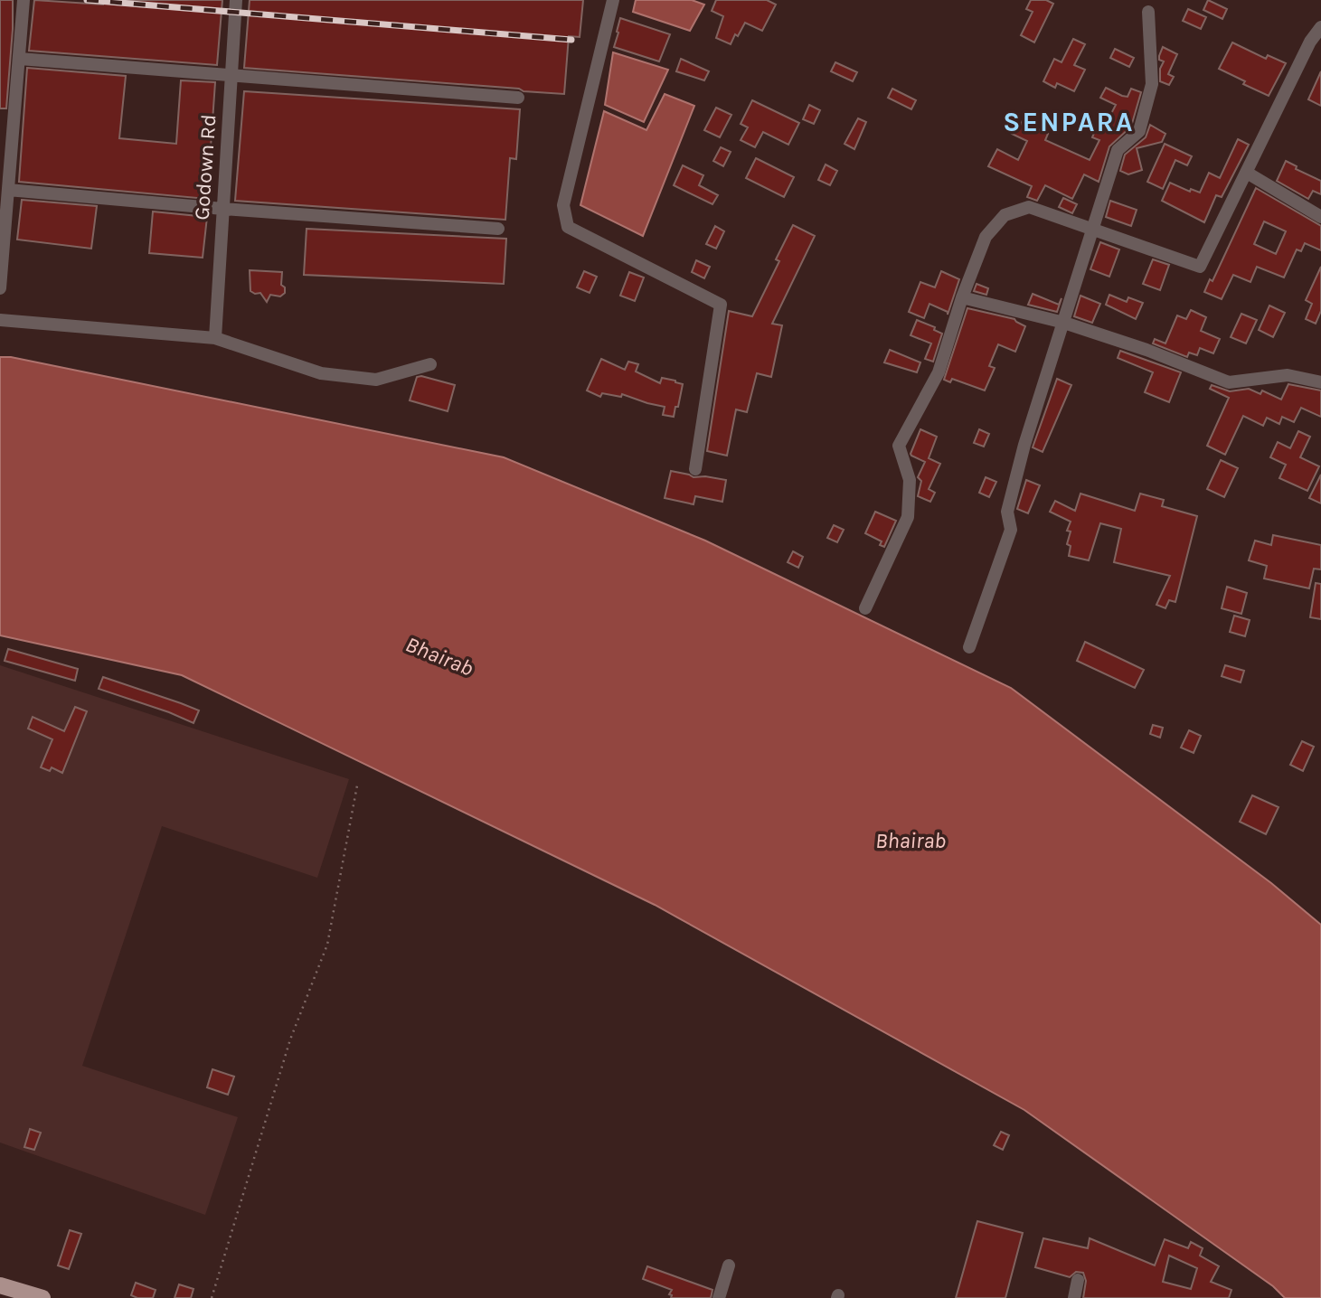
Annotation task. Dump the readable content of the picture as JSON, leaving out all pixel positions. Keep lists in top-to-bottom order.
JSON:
{
  "streets": {
    "street": ["Godown Rd"]
  },
  "districts": ["SENPARA"],
  "water": ["Bhairab"]
}
